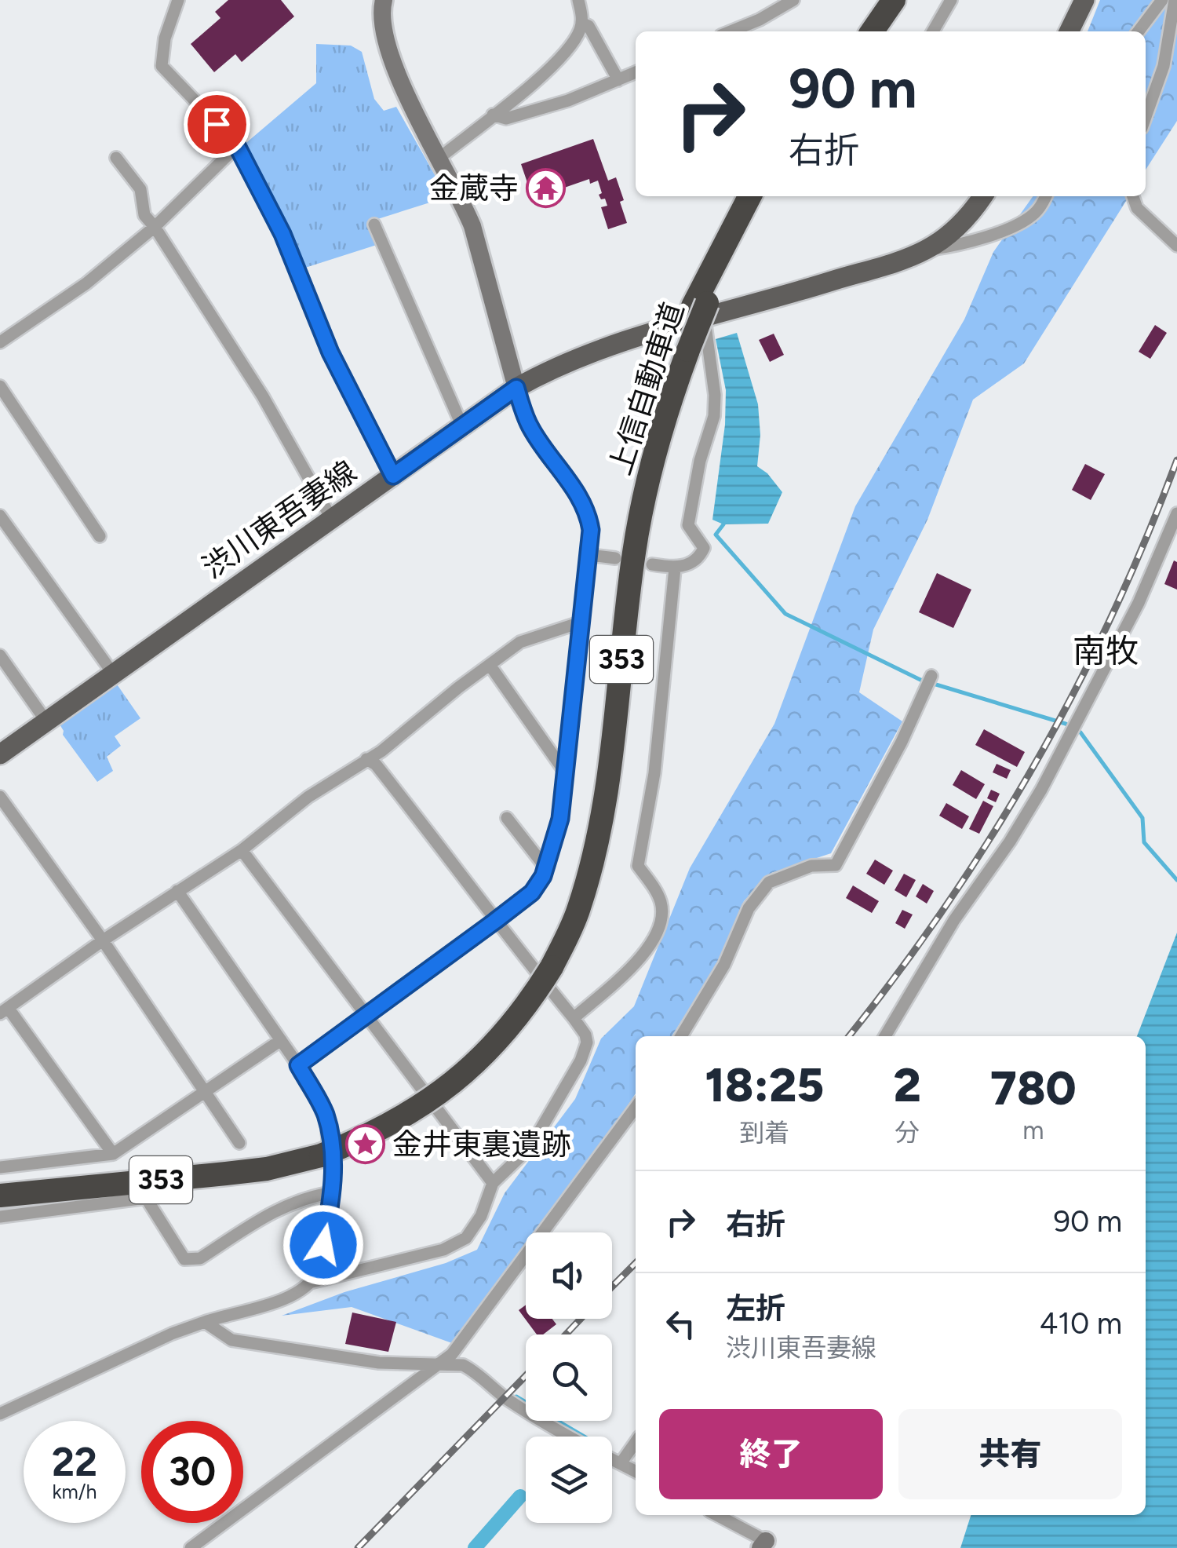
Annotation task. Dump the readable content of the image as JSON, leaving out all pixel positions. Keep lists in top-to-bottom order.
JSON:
{
  "streets": {
    "highway": ["上信自動車道", "353"],
    "main road": ["渋川東吾妻線"]
  },
  "districts": ["南牧"],
  "places": {
    "temple": ["金蔵寺"],
    "place": ["金井東裏遺跡"]
  },
  "page": {
    "turn": ["90 m", "右折"],
    "eta": [
      "18:25",
      "到着",
      "2",
      "分",
      "780",
      "m"
    ],
    "list": [
      {
        "name": "右折",
        "value": "90 m"
      },
      {
        "name": "左折",
        "note": "渋川東吾妻線",
        "value": "410 m"
      }
    ],
    "buttons": ["終了", "共有"],
    "speed": "22 km/h",
    "limit": "30"
  }
}
